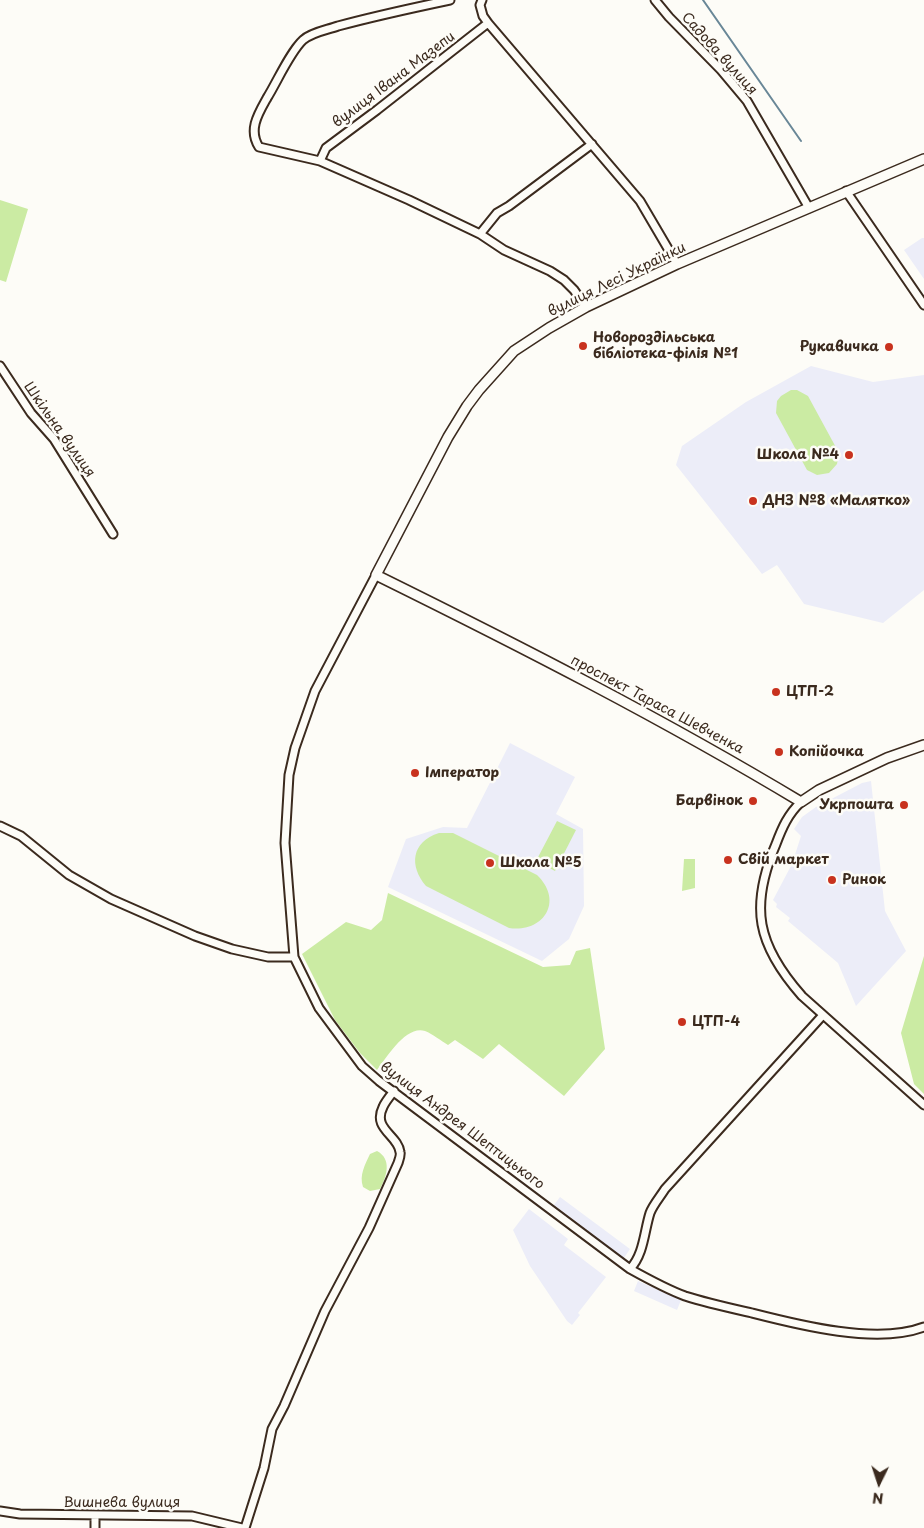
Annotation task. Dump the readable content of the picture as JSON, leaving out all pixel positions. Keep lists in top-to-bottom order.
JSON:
{
  "streets": {
    "street": [
      "Садова вулиця",
      "вулиця Івана Мазепи",
      "вулиця Лесі Українки",
      "Шкільна вулиця",
      "проспект Тараса Шевченка",
      "вулиця Андрея Шептицького",
      "Вишнева вулиця"
    ]
  },
  "crossings": [
    ["Садова вулиця", "вулиця Лесі Українки"],
    ["вулиця Лесі Українки", "проспект Тараса Шевченка"],
    ["вулиця Лесі Українки", "вулиця Андрея Шептицького"],
    ["проспект Тараса Шевченка", "вулиця Андрея Шептицького"]
  ],
  "places": [
    "Новороздільська бібліотека-філія №1",
    "Рукавичка",
    "Школа №4",
    "ДНЗ №8 «Малятко»",
    "ЦТП-2",
    "Копійочка",
    "Імператор",
    "Барвінок",
    "Укрпошта",
    "Свiй маркет",
    "Школа №5",
    "Ринок",
    "ЦТП-4"
  ],
  "north": "bottom"
}
